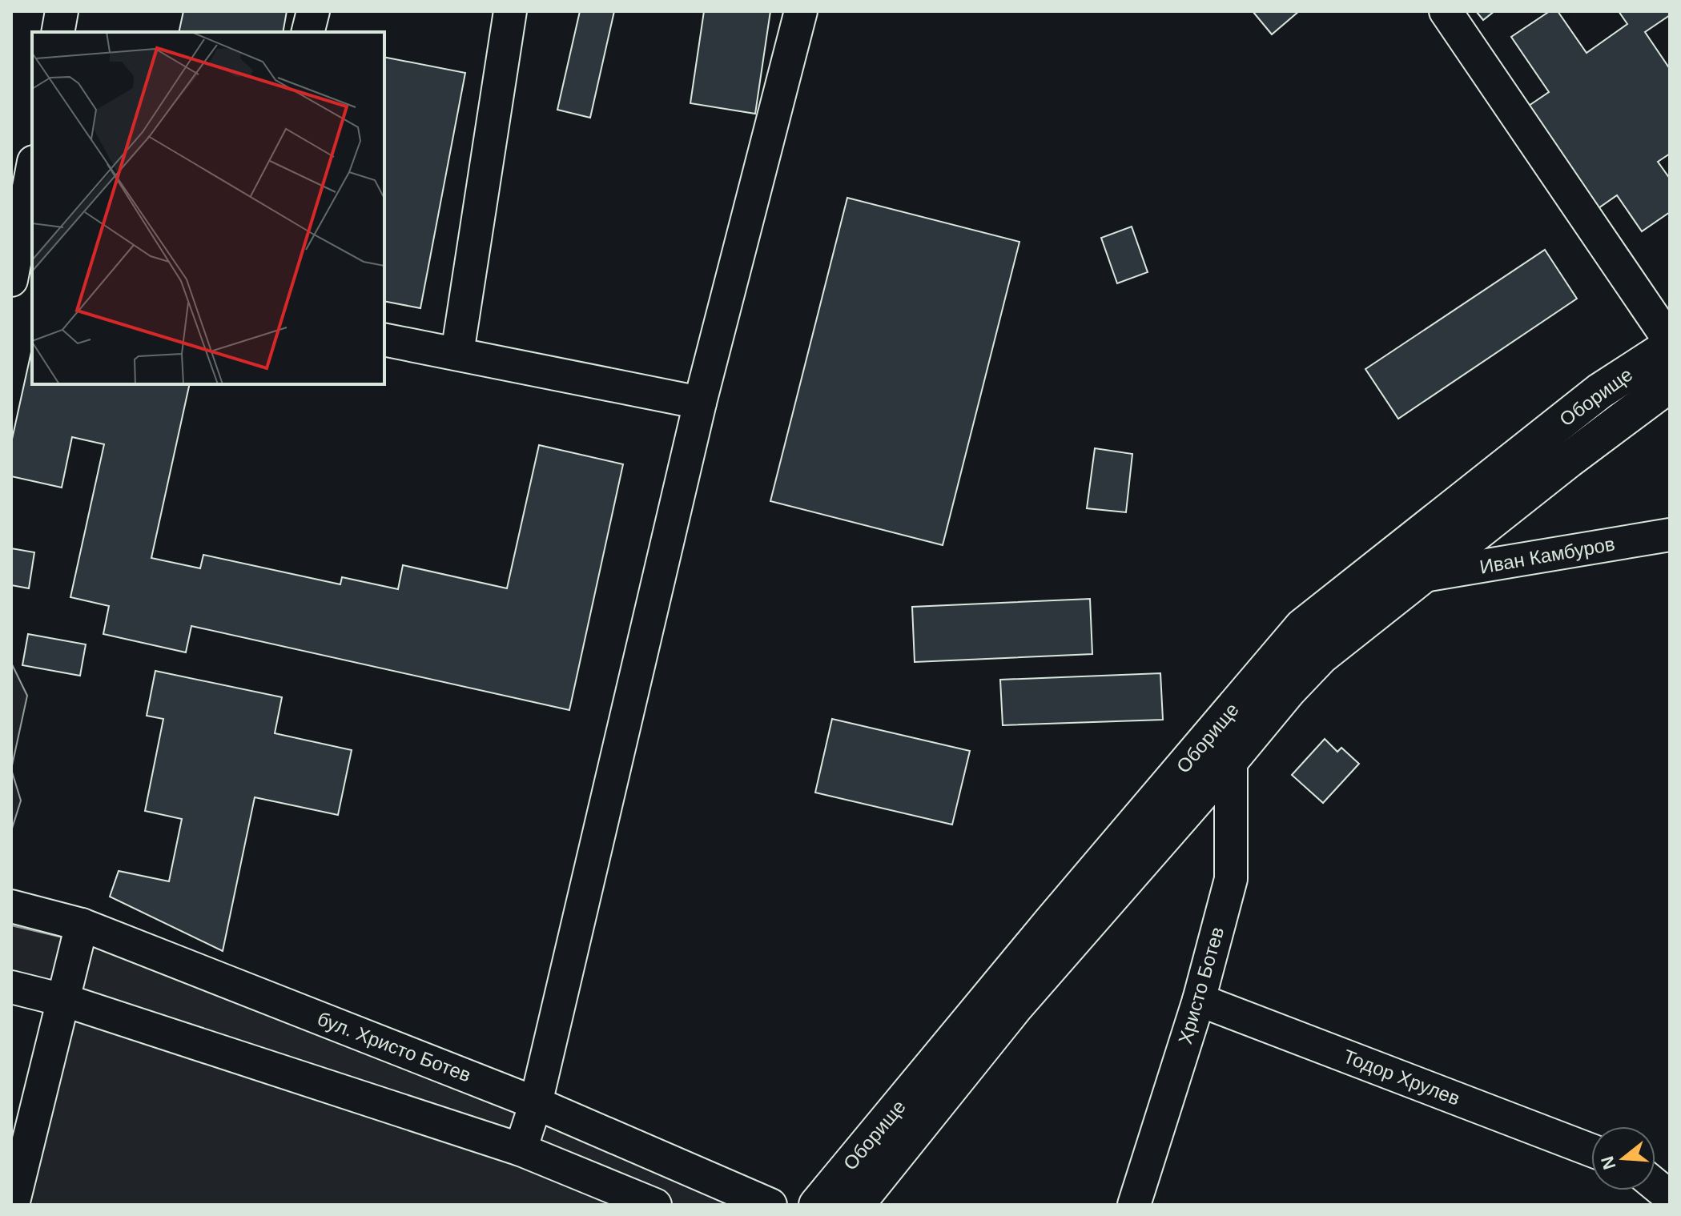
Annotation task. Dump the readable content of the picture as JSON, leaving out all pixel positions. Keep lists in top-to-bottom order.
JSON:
{
  "streets": {
    "main road": ["Оборище"],
    "street": [
      "Иван Камбуров",
      "Христо Ботев",
      "бул. Христо Ботев",
      "Тодор Хрулев"
    ]
  },
  "crossings": [
    ["Оборище", "Иван Камбуров"],
    ["Оборище", "Христо Ботев"],
    ["Христо Ботев", "Тодор Хрулев"]
  ],
  "north": "left"
}
